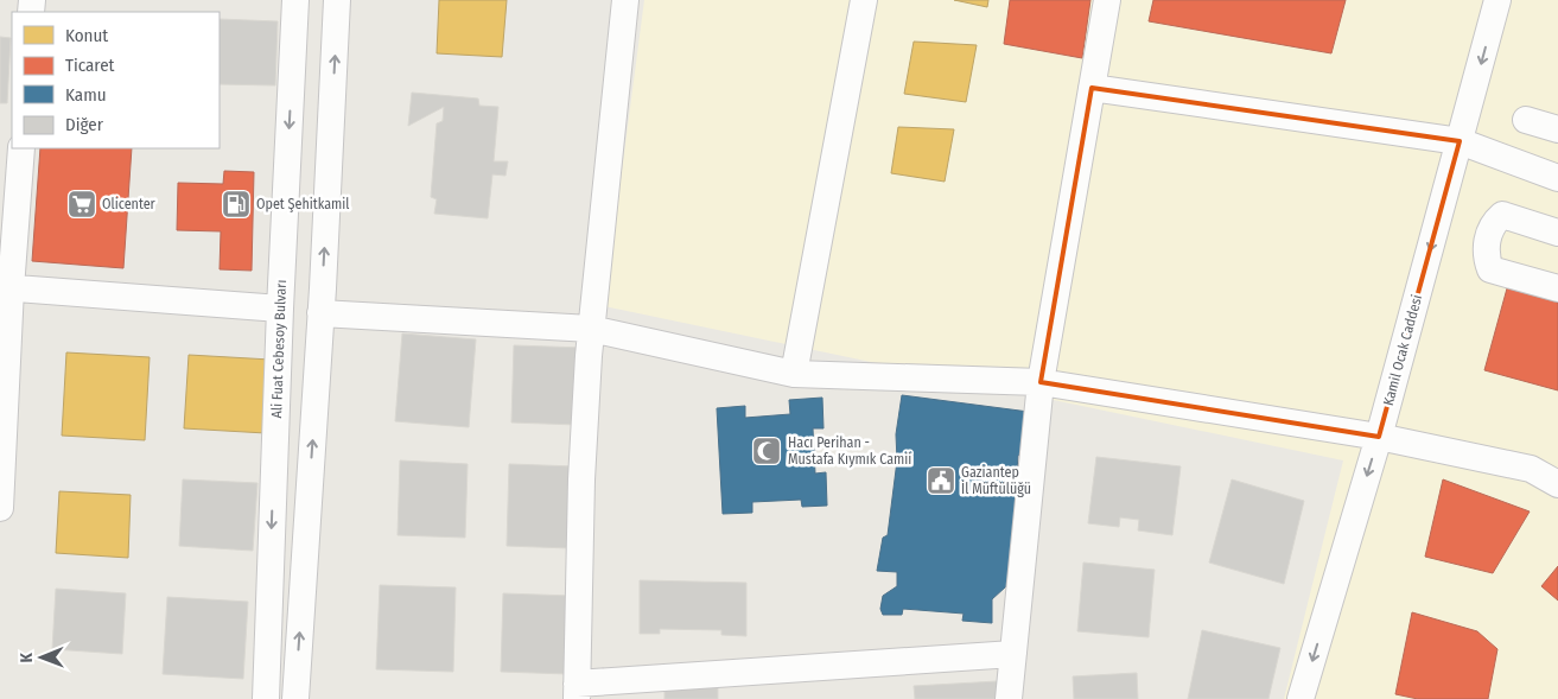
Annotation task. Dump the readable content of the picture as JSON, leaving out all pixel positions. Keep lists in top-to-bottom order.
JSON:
{
  "streets": {
    "street": ["Ali Fuat Cebesoy Bulvarı", "Kamil Ocak Caddesi"]
  },
  "one_way": ["Kamil Ocak Caddesi"],
  "places": {
    "supermarket": ["Olicenter"],
    "fuel station": ["Opet Şehitkamil"],
    "mosque": ["Hacı Perihan - Mustafa Kıymık Camii"],
    "public building": ["Gaziantep İl Müftülüğü"]
  },
  "legend": [
    "Konut",
    "Ticaret",
    "Kamu",
    "Diğer"
  ],
  "north": "left"
}
